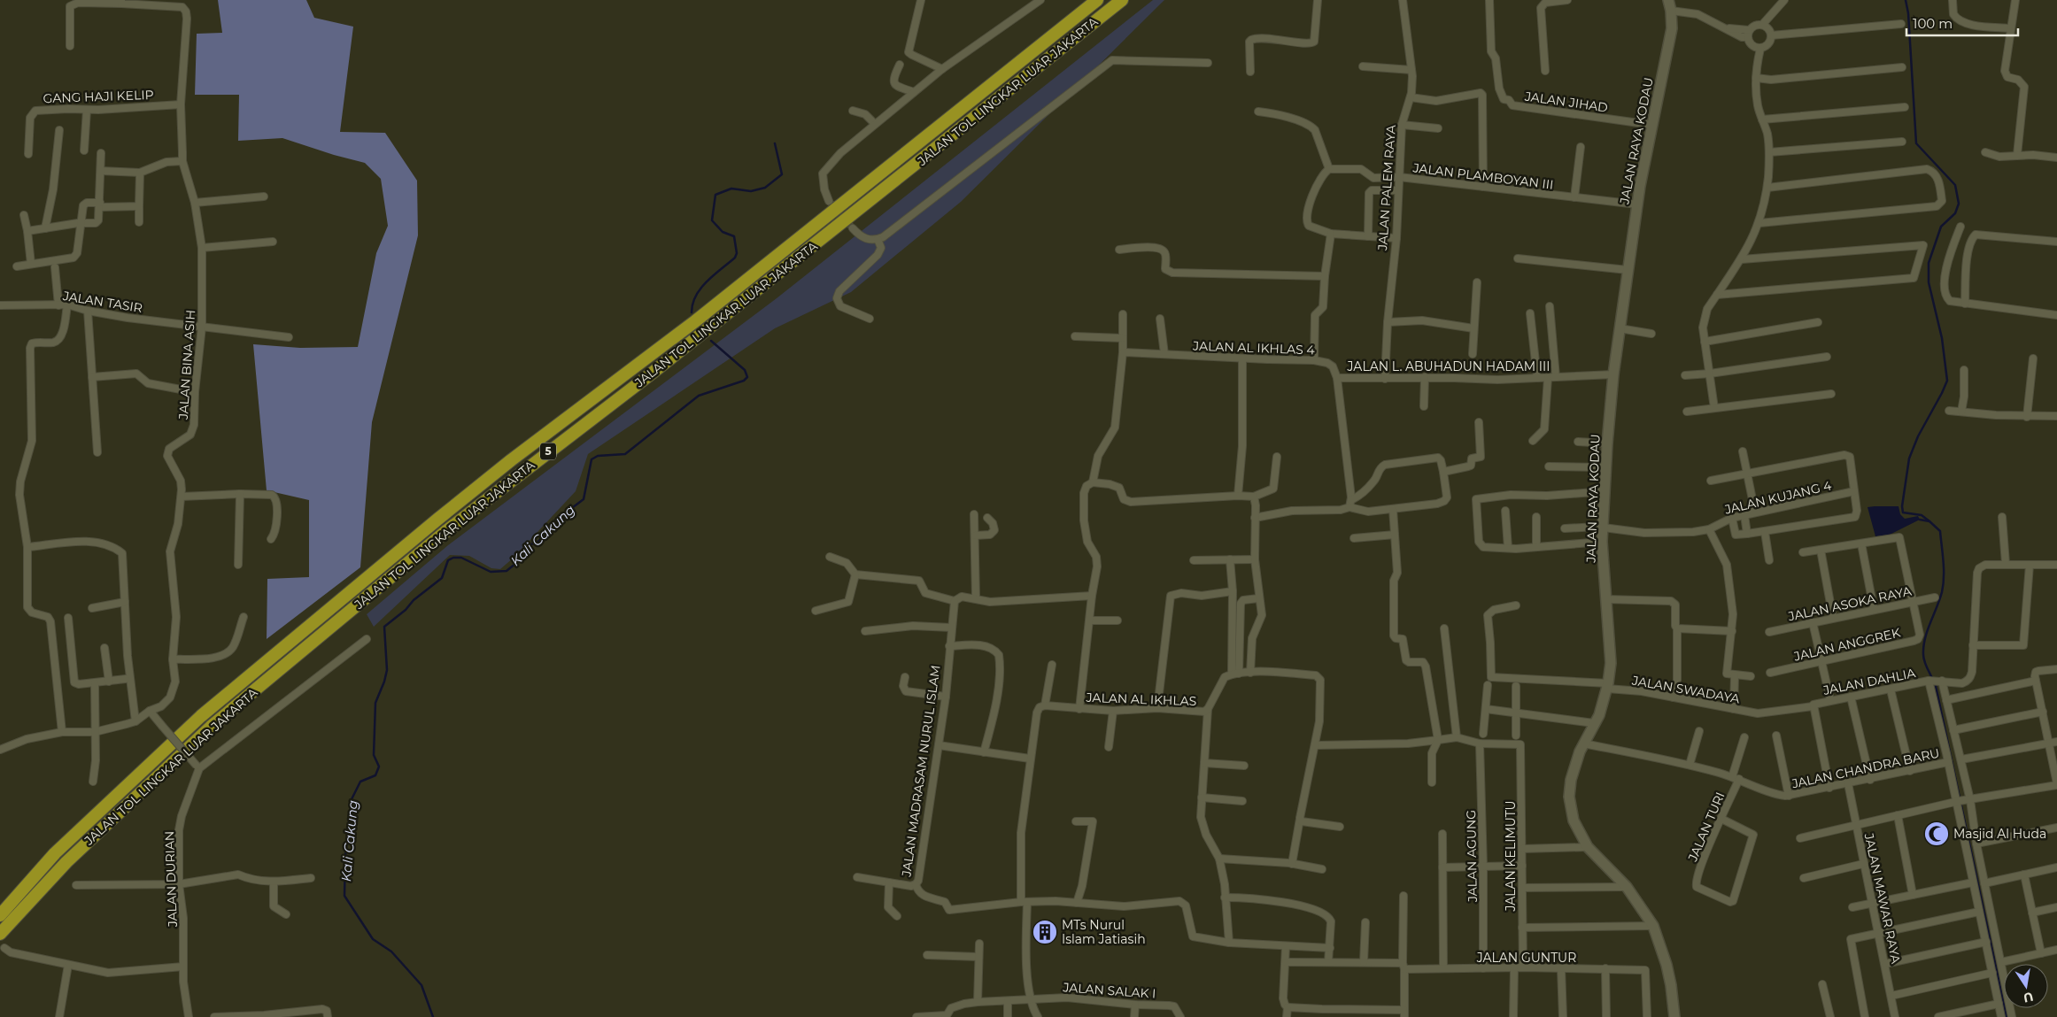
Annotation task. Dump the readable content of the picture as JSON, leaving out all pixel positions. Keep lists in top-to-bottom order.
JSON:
{
  "streets": {
    "highway": ["JALAN TOL LINGKAR LUAR JAKARTA", "5"],
    "street": [
      "GANG HAJI KELIP",
      "JALAN JIHAD",
      "JALAN RAYA KODAU",
      "JALAN PLAMBOYAN III",
      "JALAN PALEM RAYA",
      "JALAN TASIR",
      "JALAN AL IKHLAS 4",
      "JALAN BINA ASIH",
      "JALAN L. ABUHADUN HADAM III",
      "JALAN KUJANG 4",
      "JALAN ASOKA RAYA",
      "JALAN ANGGREK",
      "JALAN DAHLIA",
      "JALAN SWADAYA",
      "JALAN AL IKHLAS",
      "JALAN CHANDRA BARU",
      "JALAN MADRASAM NURUL ISLAM",
      "JALAN TURI",
      "JALAN AGUNG",
      "JALAN KELIMUTU",
      "JALAN DURIAN",
      "JALAN MAWAR RAYA",
      "JALAN GUNTUR",
      "JALAN SALAK I"
    ]
  },
  "crossings": [
    ["GANG HAJI KELIP", "JALAN BINA ASIH"],
    ["JALAN JIHAD", "JALAN RAYA KODAU"],
    ["JALAN RAYA KODAU", "JALAN PLAMBOYAN III"],
    ["JALAN RAYA KODAU", "JALAN L. ABUHADUN HADAM III"],
    ["JALAN RAYA KODAU", "JALAN KUJANG 4"],
    ["JALAN RAYA KODAU", "JALAN SWADAYA"],
    ["JALAN RAYA KODAU", "JALAN CHANDRA BARU"],
    ["JALAN PLAMBOYAN III", "JALAN PALEM RAYA"],
    ["JALAN PALEM RAYA", "JALAN L. ABUHADUN HADAM III"],
    ["JALAN TASIR", "JALAN BINA ASIH"],
    ["JALAN AL IKHLAS 4", "JALAN L. ABUHADUN HADAM III"],
    ["JALAN ASOKA RAYA", "JALAN ANGGREK"],
    ["JALAN DAHLIA", "JALAN SWADAYA"],
    ["JALAN CHANDRA BARU", "JALAN TURI"],
    ["JALAN CHANDRA BARU", "JALAN MAWAR RAYA"],
    ["JALAN AGUNG", "JALAN KELIMUTU"],
    ["JALAN AGUNG", "JALAN GUNTUR"],
    ["JALAN KELIMUTU", "JALAN GUNTUR"]
  ],
  "water": ["Kali Cakung"],
  "places": {
    "mosque": ["Masjid Al Huda"],
    "building": ["MTs Nurul Islam Jatiasih"]
  },
  "scale_bar": "100 m",
  "north": "bottom"
}
